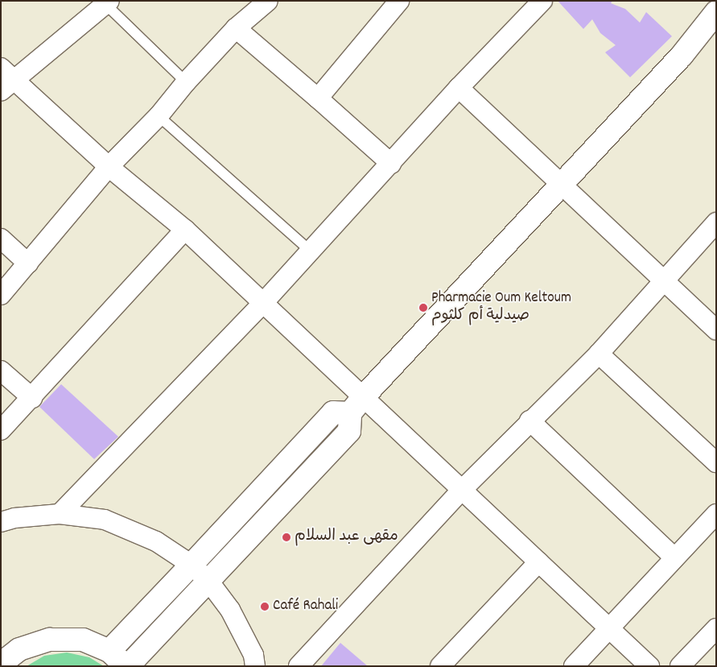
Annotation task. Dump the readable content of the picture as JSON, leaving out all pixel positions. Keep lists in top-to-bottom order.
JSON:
{
  "places": ["Pharmacie Oum Keltoum صيدلية أم كلثوم", "مقهى عبد السلام", "Café Rahali"]
}
